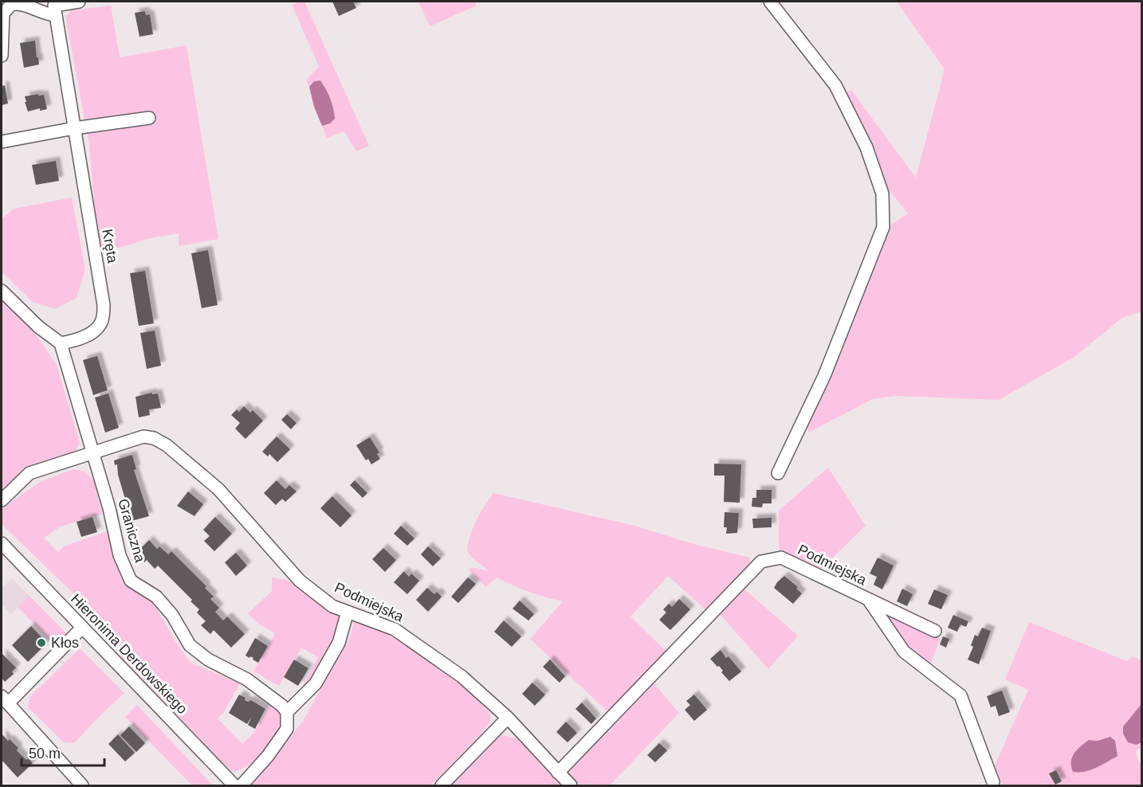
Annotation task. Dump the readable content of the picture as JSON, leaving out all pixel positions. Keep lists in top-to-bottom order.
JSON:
{
  "streets": {
    "street": [
      "Kręta",
      "Graniczna",
      "Podmiejska",
      "Hieronima Derdowskiego"
    ]
  },
  "crossings": [
    ["Graniczna", "Podmiejska"]
  ],
  "places": ["Kłos"],
  "scale_bar": "50 m"
}
